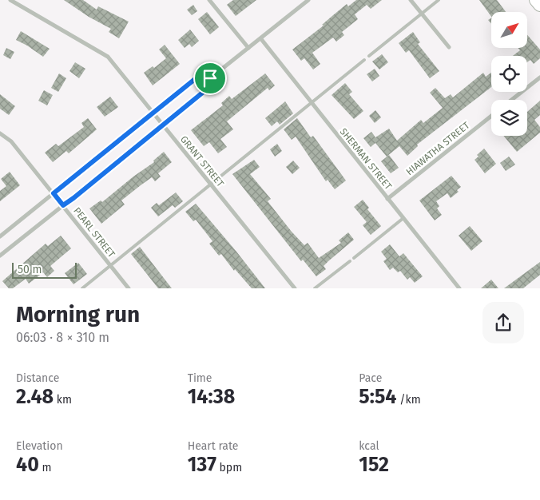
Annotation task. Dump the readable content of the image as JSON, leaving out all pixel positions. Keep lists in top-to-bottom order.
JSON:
{
  "streets": {
    "street": [
      "HIAWATHA STREET",
      "SHERMAN STREET",
      "GRANT STREET",
      "PEARL STREET"
    ]
  },
  "crossings": [
    ["HIAWATHA STREET", "SHERMAN STREET"]
  ],
  "scale_bar": "50 m",
  "north": "top right",
  "page": {
    "scale": "50 m",
    "heading": ["Morning run", "06:03 · 8 × 310 m"],
    "stats": [
      ["Distance", "2.48 km"],
      ["Time", "14:38"],
      ["Pace", "5:54 /km"],
      ["Elevation", "40 m"],
      ["Heart rate", "137 bpm"],
      ["kcal", "152"]
    ]
  }
}
